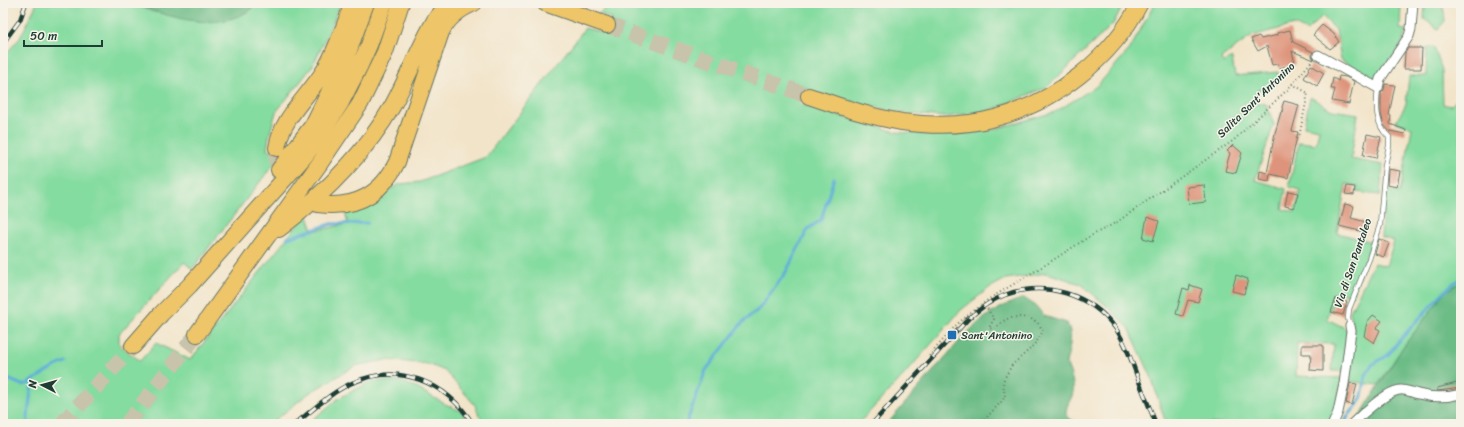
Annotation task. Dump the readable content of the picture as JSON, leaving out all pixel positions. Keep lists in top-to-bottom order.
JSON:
{
  "streets": {
    "street": ["Via di San Pantaleo"],
    "path": ["Salita Sant'Antonino"]
  },
  "places": {
    "transit": ["Sant'Antonino"]
  },
  "scale_bar": "50 m",
  "north": "left"
}
